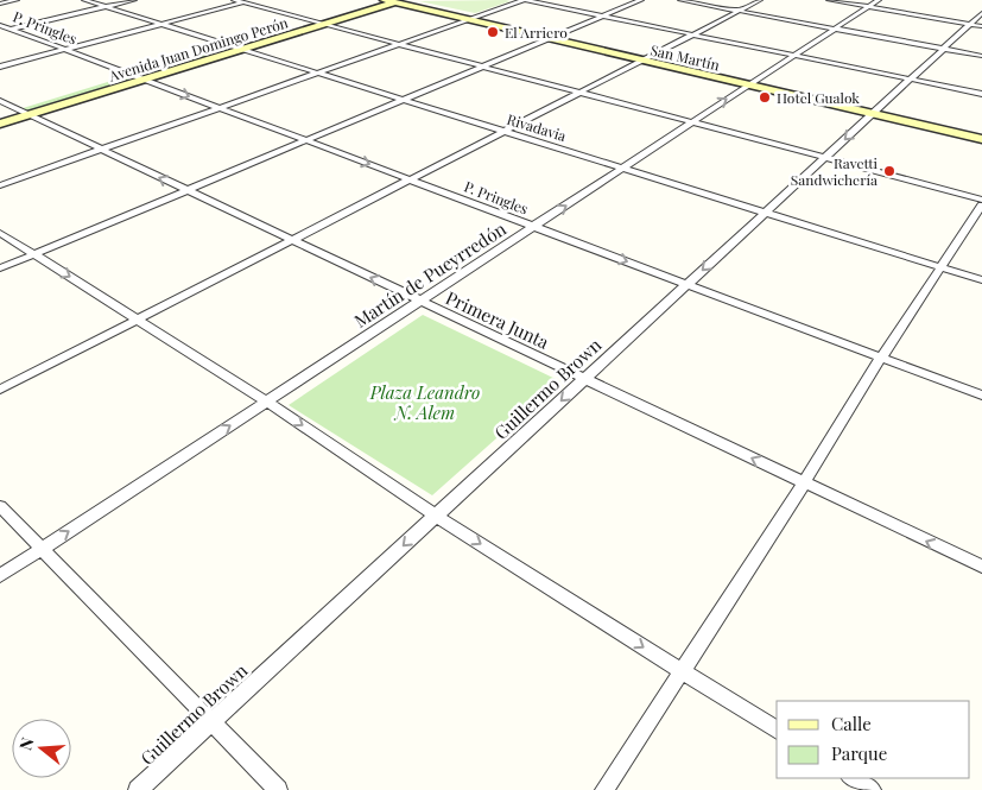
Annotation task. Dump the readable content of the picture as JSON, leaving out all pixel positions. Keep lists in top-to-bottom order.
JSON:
{
  "streets": {
    "main road": ["Avenida Juan Domingo Perón", "San Martín"],
    "street": [
      "P. Pringles",
      "Rivadavia",
      "Martín de Pueyrredón",
      "Primera Junta",
      "Guillermo Brown"
    ]
  },
  "crossings": [
    ["P. Pringles", "Avenida Juan Domingo Perón"],
    ["P. Pringles", "Martín de Pueyrredón"],
    ["P. Pringles", "Guillermo Brown"],
    ["Avenida Juan Domingo Perón", "San Martín"],
    ["Avenida Juan Domingo Perón", "Rivadavia"],
    ["Avenida Juan Domingo Perón", "Primera Junta"],
    ["San Martín", "Martín de Pueyrredón"],
    ["San Martín", "Guillermo Brown"],
    ["Rivadavia", "Martín de Pueyrredón"],
    ["Rivadavia", "Guillermo Brown"],
    ["Martín de Pueyrredón", "Primera Junta"],
    ["Primera Junta", "Guillermo Brown"]
  ],
  "one_way": ["Primera Junta", "Guillermo Brown"],
  "parks": ["Plaza Leandro N. Alem"],
  "places": ["El Arriero", "Hotel Gualok", "Ravetti Sandwichería"],
  "legend": ["Calle", "Parque"],
  "north": "left"
}
